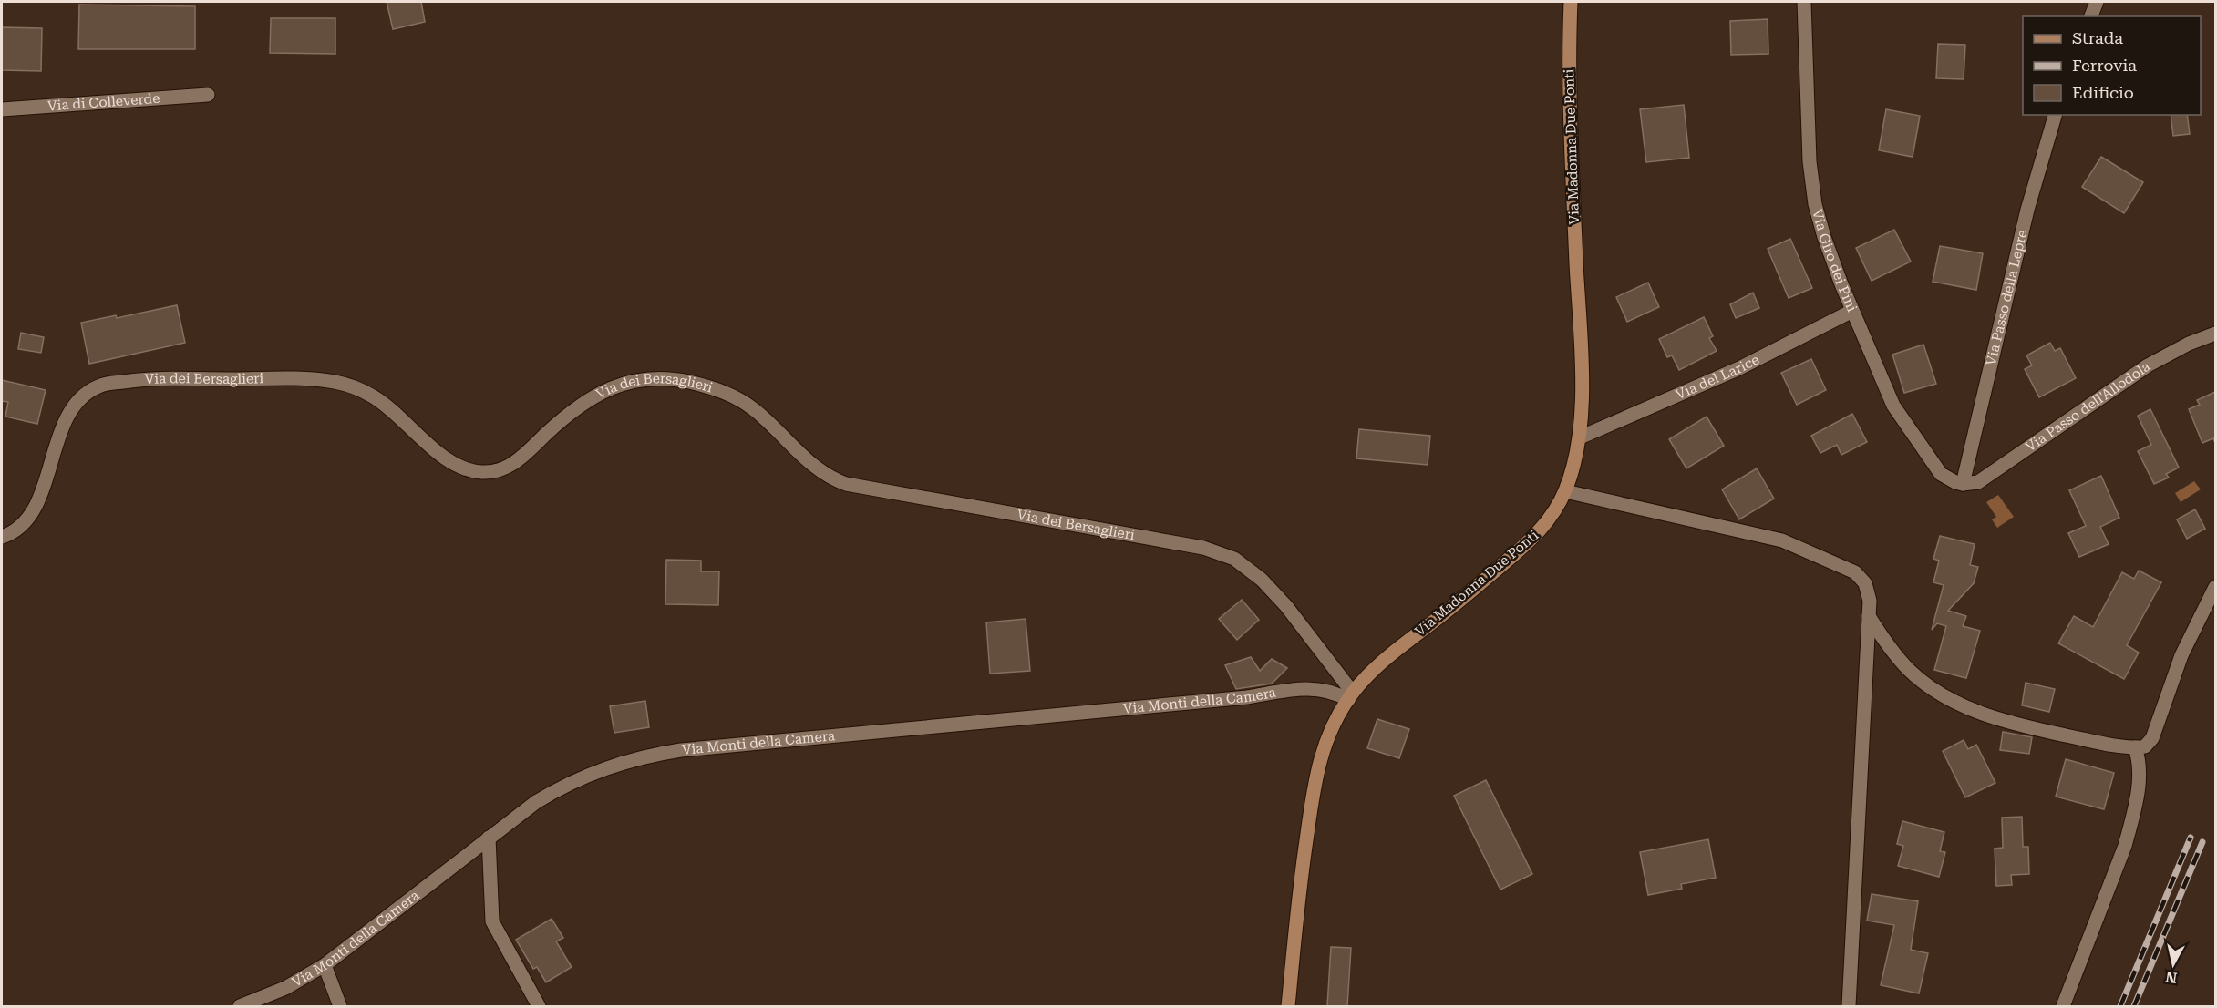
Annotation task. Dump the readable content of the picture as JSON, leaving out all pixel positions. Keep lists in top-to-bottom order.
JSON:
{
  "streets": {
    "main road": ["Via Madonna Due Ponti"],
    "street": [
      "Via di Colleverde",
      "Via Giro dei Pini",
      "Via Passo della Lepre",
      "Via del Larice",
      "Via dei Bersaglieri",
      "Via Passo dell'Allodola",
      "Via Monti della Camera"
    ]
  },
  "crossings": [
    ["Via Madonna Due Ponti", "Via del Larice"],
    ["Via Madonna Due Ponti", "Via dei Bersaglieri"],
    ["Via Madonna Due Ponti", "Via Monti della Camera"],
    ["Via Giro dei Pini", "Via Passo della Lepre"],
    ["Via Giro dei Pini", "Via del Larice"],
    ["Via Giro dei Pini", "Via Passo dell'Allodola"],
    ["Via Passo della Lepre", "Via Passo dell'Allodola"],
    ["Via dei Bersaglieri", "Via Monti della Camera"]
  ],
  "legend": ["Strada", "Ferrovia", "Edificio"],
  "north": "bottom"
}
